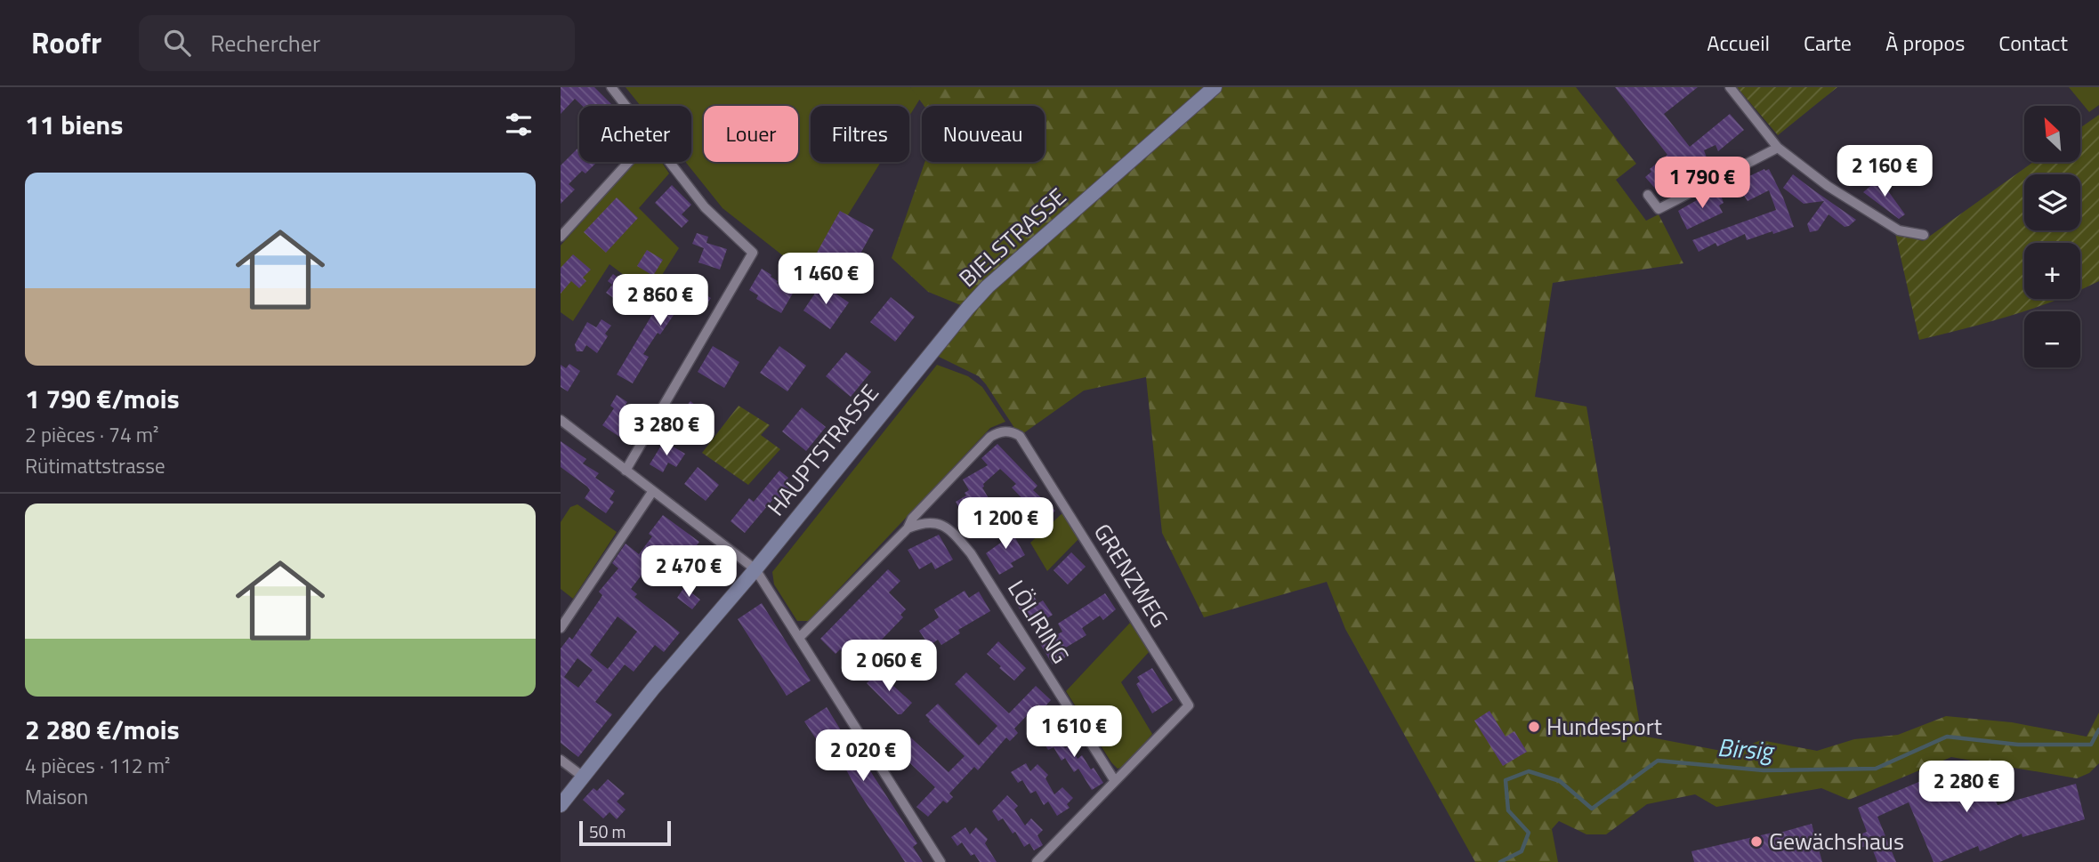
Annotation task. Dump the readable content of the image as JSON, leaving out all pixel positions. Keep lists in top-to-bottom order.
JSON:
{
  "streets": {
    "main road": ["BIELSTRASSE", "HAUPTSTRASSE"],
    "street": ["GRENZWEG", "LÖLIRING"]
  },
  "crossings": [
    ["BIELSTRASSE", "HAUPTSTRASSE"],
    ["GRENZWEG", "LÖLIRING"]
  ],
  "water": ["Birsig"],
  "places": ["Hundesport", "Gewächshaus"],
  "scale_bar": "50 m",
  "north": "top left",
  "page": {
    "header": "Roofr",
    "search": "Rechercher",
    "nav": [
      "Accueil",
      "Carte",
      "À propos",
      "Contact"
    ],
    "heading": "11 biens",
    "map_buttons": ["+", "−"],
    "chip": [
      "Acheter",
      "Louer",
      "Filtres",
      "Nouveau"
    ],
    "price": [
      "2 160 €",
      "1 790 €",
      "1 460 €",
      "2 860 €",
      "3 280 €",
      "1 200 €",
      "2 470 €",
      "2 060 €",
      "1 610 €",
      "2 020 €",
      "2 280 €"
    ],
    "list": [
      {
        "name": "1 790 €/mois",
        "note": "2 pièces · 74 m² · Rütimattstrasse"
      },
      {
        "name": "2 280 €/mois",
        "note": "4 pièces · 112 m² · Maison"
      }
    ],
    "scale": "50 m"
  }
}
